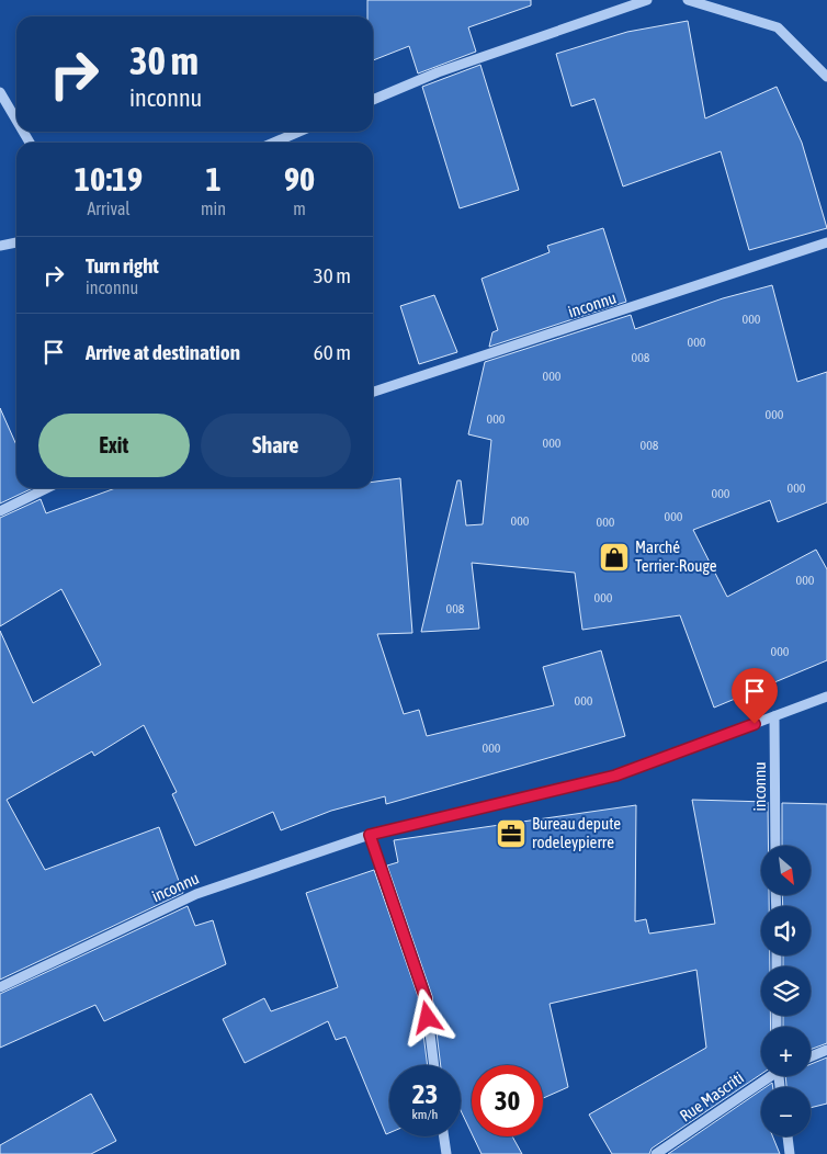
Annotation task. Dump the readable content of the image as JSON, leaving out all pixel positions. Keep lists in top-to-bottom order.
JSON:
{
  "streets": {
    "street": ["inconnu", "Rue Mascriti"]
  },
  "places": {
    "shop": ["Marché Terrier-Rouge"],
    "office": ["Bureau depute rodeleypierre"]
  },
  "house_numbers": [
    "000",
    "000",
    "008",
    "000",
    "000",
    "000",
    "000",
    "008",
    "000",
    "000",
    "000",
    "000",
    "000",
    "000",
    "000",
    "008",
    "000",
    "000",
    "000"
  ],
  "north": "bottom right",
  "page": {
    "turn": ["30 m", "inconnu"],
    "eta": [
      "10:19",
      "Arrival",
      "1",
      "min",
      "90",
      "m"
    ],
    "list": [
      {
        "name": "Turn right",
        "note": "inconnu",
        "value": "30 m"
      },
      {
        "name": "Arrive at destination",
        "value": "60 m"
      }
    ],
    "buttons": ["Exit", "Share"],
    "map_buttons": ["+", "−"],
    "speed": "23 km/h",
    "limit": "30"
  }
}
